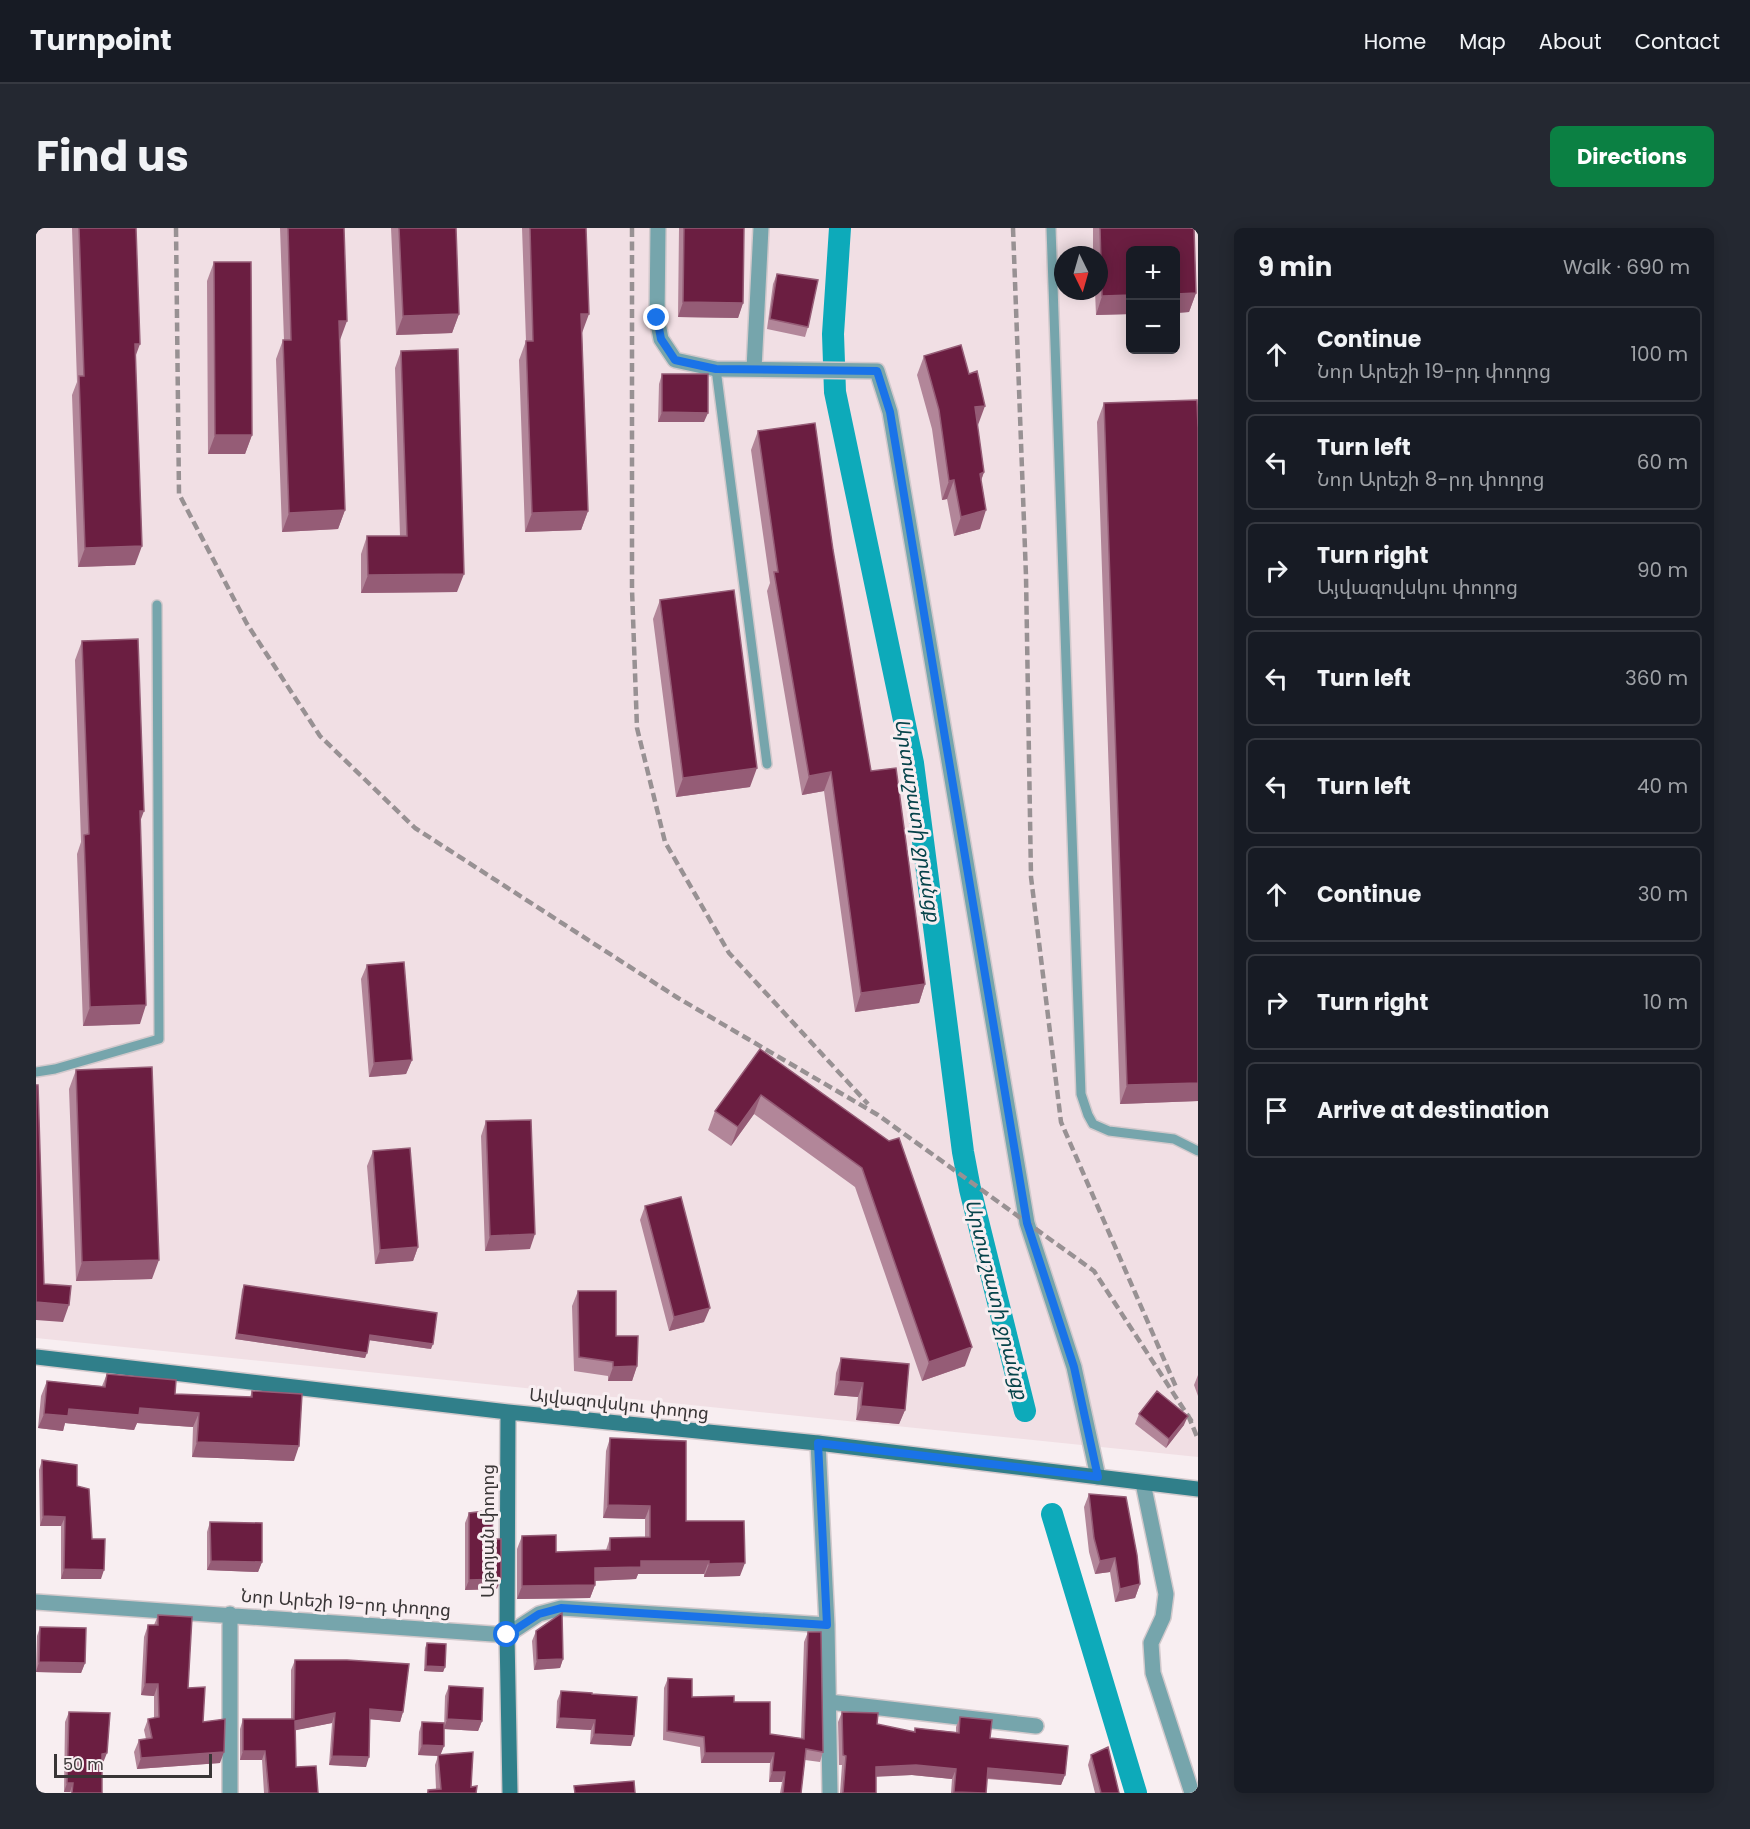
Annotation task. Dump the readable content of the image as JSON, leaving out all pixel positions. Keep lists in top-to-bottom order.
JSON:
{
  "streets": {
    "main road": ["Այվազովսկու փողոց", "Աթոյան փողոց"],
    "street": ["Նոր Արեշի 19-րդ փողոց"]
  },
  "crossings": [
    ["Այվազովսկու փողոց", "Աթոյան փողոց"],
    ["Աթոյան փողոց", "Նոր Արեշի 19-րդ փողոց"]
  ],
  "water": ["Արտաշատի ջրանցք"],
  "scale_bar": "50 m",
  "north": "bottom",
  "page": {
    "header": "Turnpoint",
    "nav": [
      "Home",
      "Map",
      "About",
      "Contact"
    ],
    "title": "Find us",
    "buttons": "Directions",
    "heading": ["9 min", "Walk · 690 m"],
    "map_buttons": ["+", "−"],
    "list": [
      ["Continue", "Նոր Արեշի 19-րդ փողոց", "100 m"],
      ["Turn left", "Նոր Արեշի 8-րդ փողոց", "60 m"],
      ["Turn right", "Այվազովսկու փողոց", "90 m"],
      ["Turn left", "360 m"],
      ["Turn left", "40 m"],
      ["Continue", "30 m"],
      ["Turn right", "10 m"],
      "Arrive at destination"
    ],
    "scale": "50 m"
  }
}
